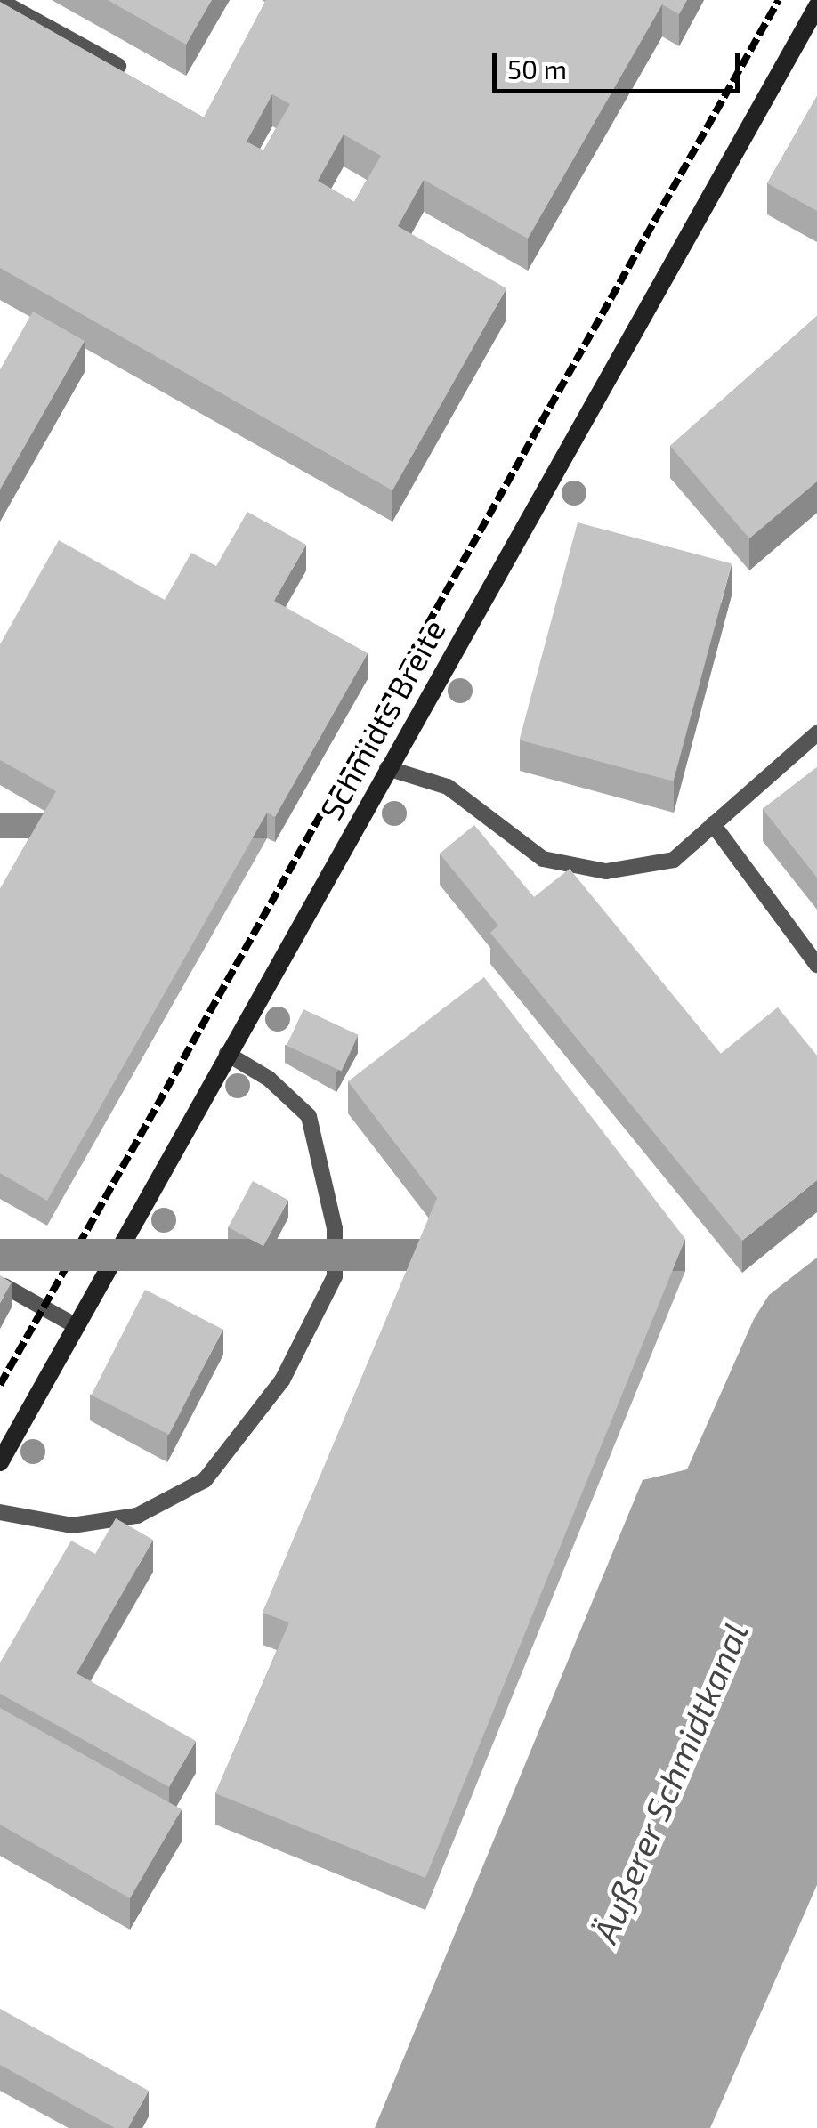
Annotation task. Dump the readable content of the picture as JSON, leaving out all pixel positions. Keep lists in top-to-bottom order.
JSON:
{
  "streets": {
    "main road": ["Schmidts Breite"]
  },
  "water": ["Äußerer Schmidtkanal"],
  "scale_bar": "50 m"
}
